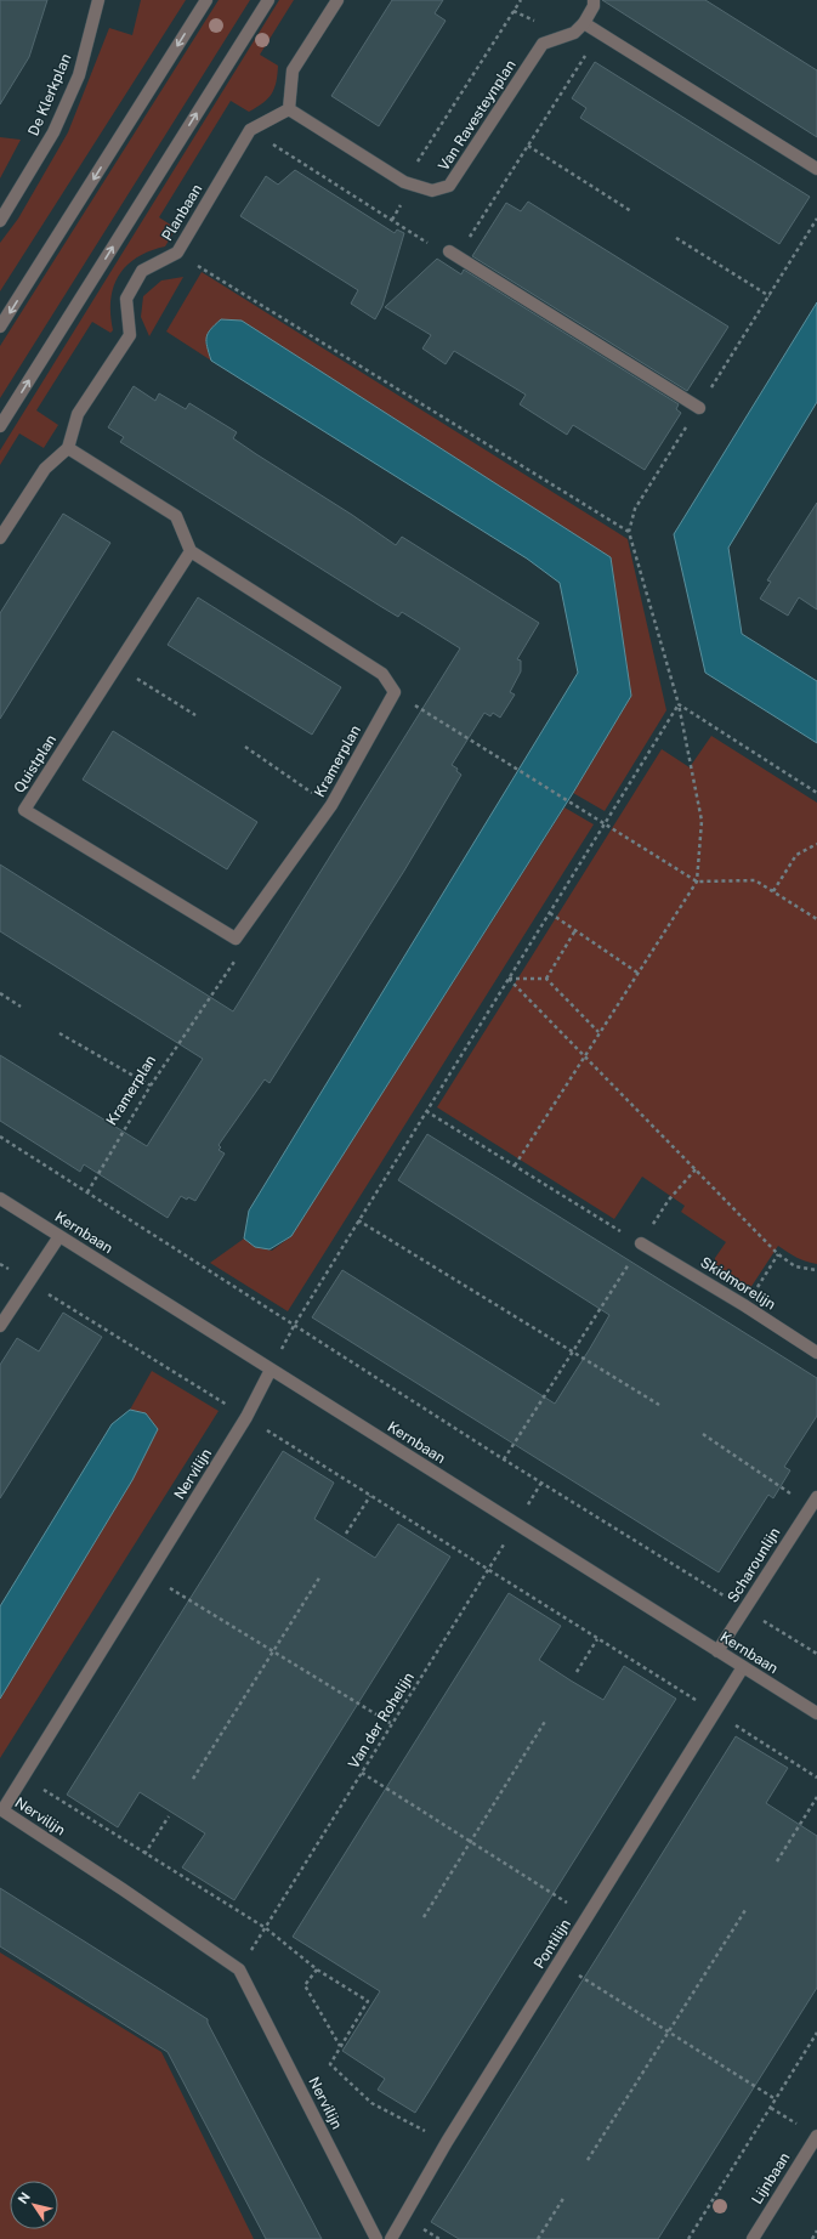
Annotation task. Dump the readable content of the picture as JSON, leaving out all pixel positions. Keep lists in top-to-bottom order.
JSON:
{
  "streets": {
    "street": [
      "De Klerkplan",
      "Van Ravesteynplan",
      "Planbaan",
      "Kramerplan",
      "Quistplan",
      "Kernbaan",
      "Skidmorelijn",
      "Nervilijn",
      "Scharounlijn",
      "Pontilijn",
      "Lijnbaan"
    ],
    "path": ["Van der Rohelijn"]
  },
  "crossings": [
    ["Van Ravesteynplan", "Planbaan"],
    ["Kramerplan", "Quistplan"],
    ["Kernbaan", "Nervilijn"],
    ["Kernbaan", "Scharounlijn"],
    ["Kernbaan", "Van der Rohelijn"],
    ["Kernbaan", "Pontilijn"],
    ["Nervilijn", "Van der Rohelijn"]
  ],
  "north": "top left"
}
